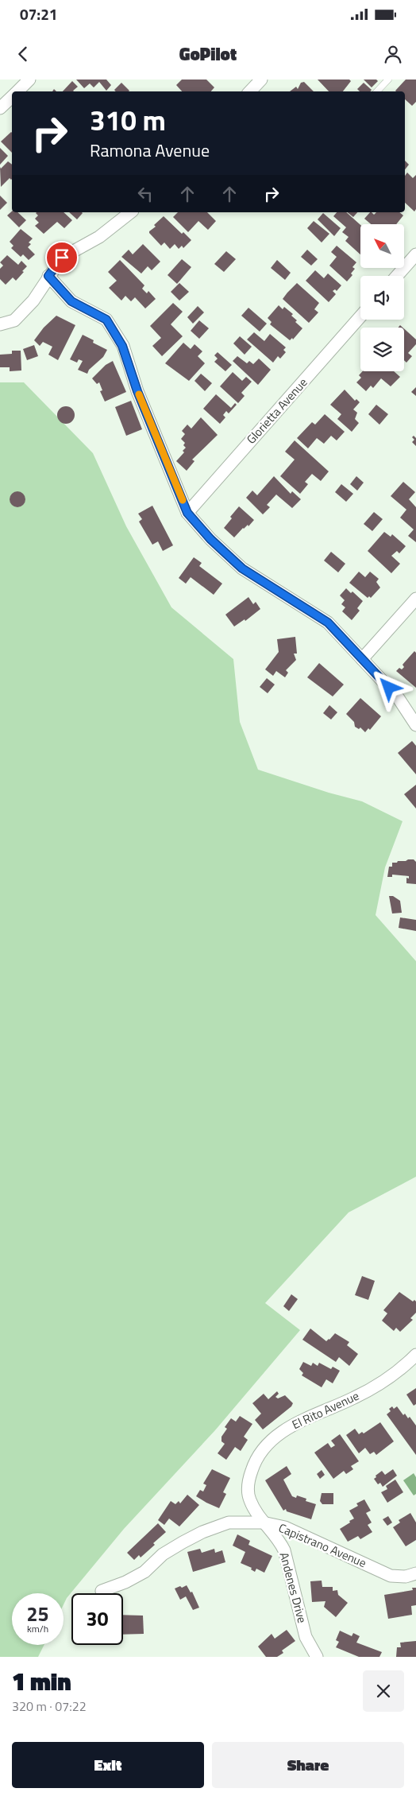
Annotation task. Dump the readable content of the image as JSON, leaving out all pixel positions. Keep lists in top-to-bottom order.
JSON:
{
  "streets": {
    "street": [
      "Glorietta Avenue",
      "El Rito Avenue",
      "Capistrano Avenue",
      "Andenes Drive"
    ]
  },
  "crossings": [
    ["El Rito Avenue", "Capistrano Avenue"],
    ["El Rito Avenue", "Andenes Drive"],
    ["Capistrano Avenue", "Andenes Drive"]
  ],
  "north": "top left",
  "page": {
    "status": "07:21",
    "header": "GoPilot",
    "turn": ["310 m", "Ramona Avenue"],
    "speed": "25 km/h",
    "limit": "30",
    "heading": ["1 min", "320 m · 07:22"],
    "buttons": ["Exit", "Share"]
  }
}
